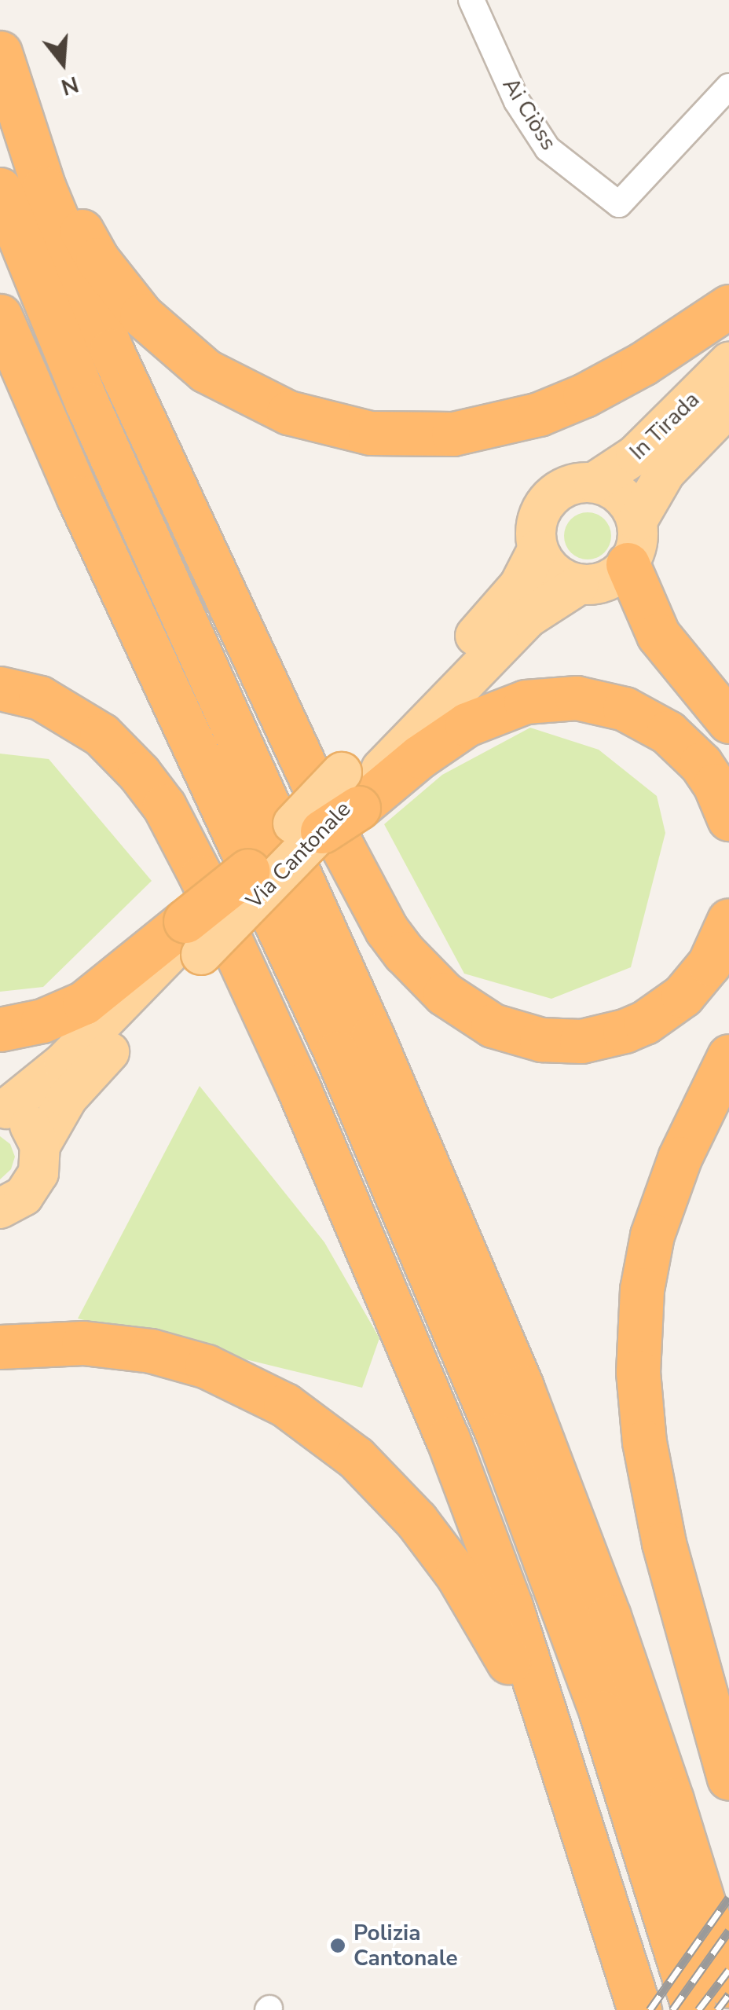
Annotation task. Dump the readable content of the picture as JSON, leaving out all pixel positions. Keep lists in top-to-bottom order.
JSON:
{
  "streets": {
    "main road": ["In Tirada", "Via Cantonale"],
    "street": ["Ai Ciòss"]
  },
  "crossings": [
    ["In Tirada", "Via Cantonale"]
  ],
  "places": ["Polizia Cantonale"],
  "north": "bottom"
}
